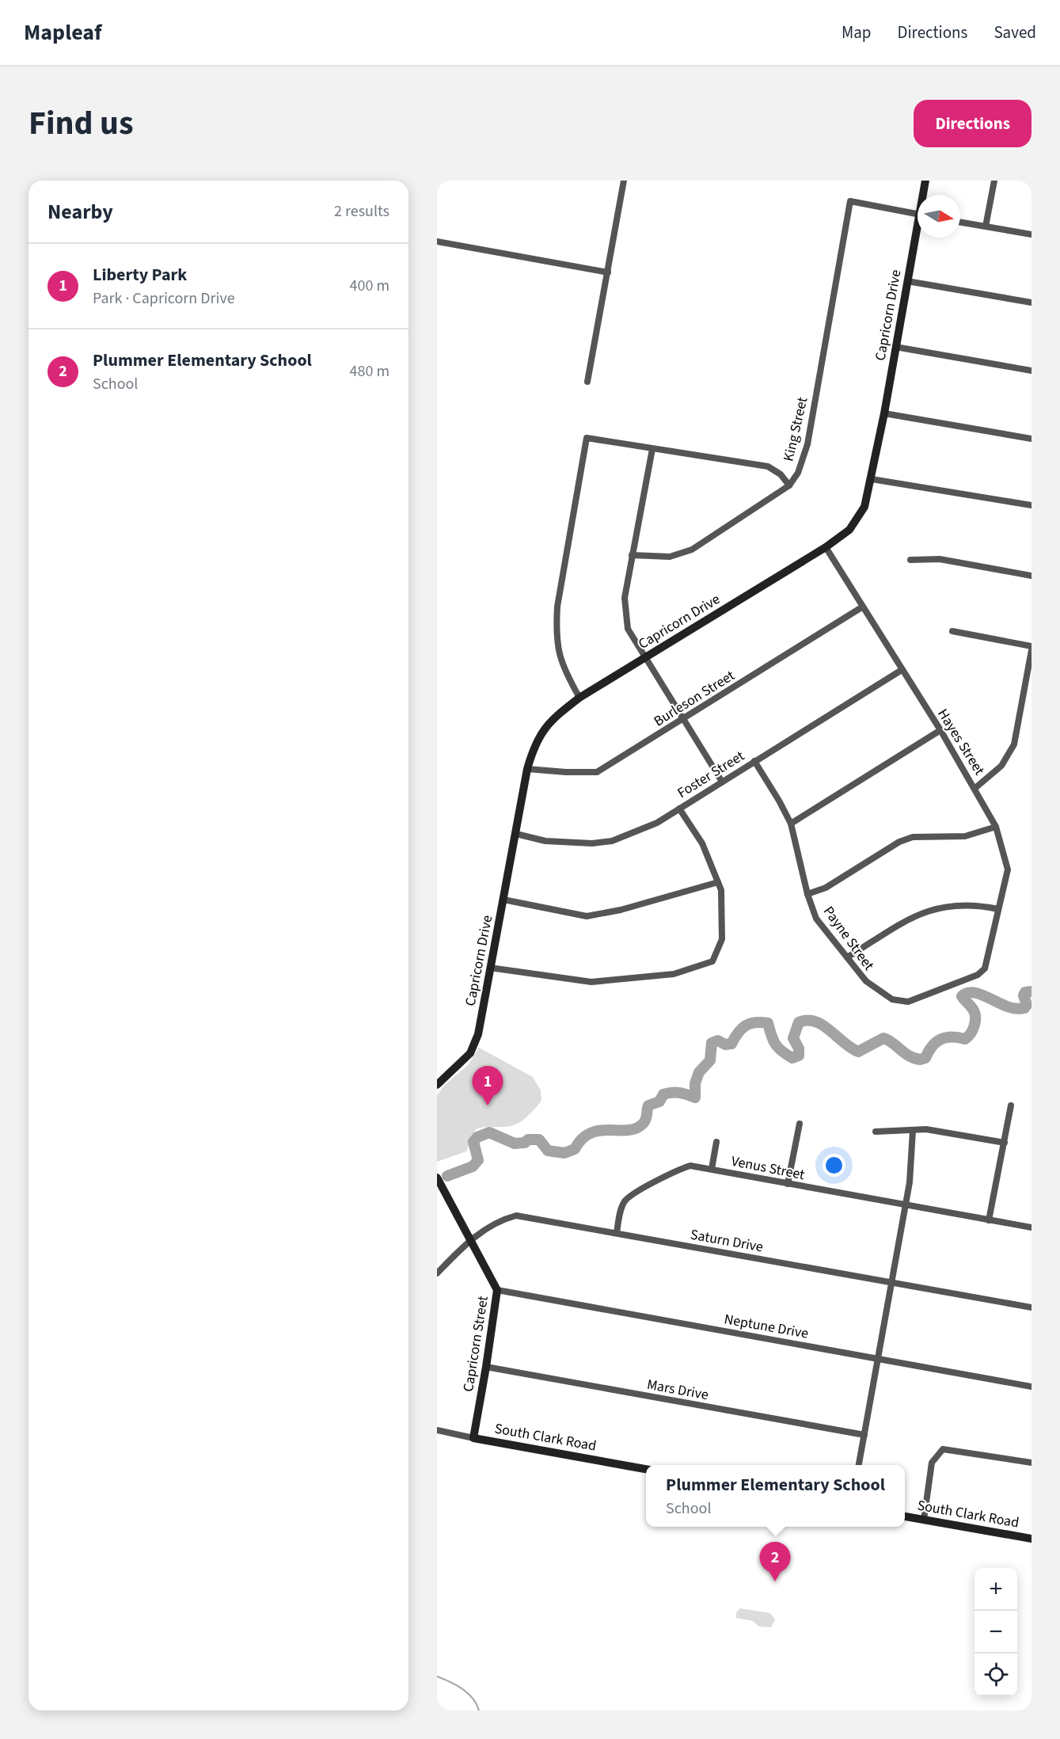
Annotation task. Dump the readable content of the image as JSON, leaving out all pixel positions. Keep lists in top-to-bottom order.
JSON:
{
  "streets": {
    "street": [
      "Capricorn Drive",
      "King Street",
      "Burleson Street",
      "Hayes Street",
      "Foster Street",
      "Payne Street",
      "Venus Street",
      "Saturn Drive",
      "Neptune Drive",
      "Capricorn Street",
      "Mars Drive",
      "South Clark Road"
    ]
  },
  "crossings": [
    ["Capricorn Drive", "Burleson Street"],
    ["Capricorn Drive", "Hayes Street"],
    ["Capricorn Drive", "Foster Street"],
    ["Burleson Street", "Hayes Street"],
    ["Hayes Street", "Foster Street"],
    ["Hayes Street", "Payne Street"],
    ["Foster Street", "Payne Street"],
    ["Venus Street", "Saturn Drive"],
    ["Saturn Drive", "Capricorn Street"],
    ["Neptune Drive", "Capricorn Street"],
    ["Capricorn Street", "Mars Drive"],
    ["Capricorn Street", "South Clark Road"]
  ],
  "north": "right",
  "page": {
    "header": "Mapleaf",
    "nav": ["Map", "Directions", "Saved"],
    "title": "Find us",
    "buttons": "Directions",
    "heading": ["Nearby", "2 results"],
    "list": [
      {
        "mark": "1",
        "name": "Liberty Park",
        "note": "Park · Capricorn Drive",
        "value": "400 m"
      },
      {
        "mark": "2",
        "name": "Plummer Elementary School",
        "note": "School",
        "value": "480 m"
      }
    ],
    "pins": ["1", "2"],
    "popup": ["Plummer Elementary School", "School"],
    "map_buttons": ["+", "−"]
  }
}
